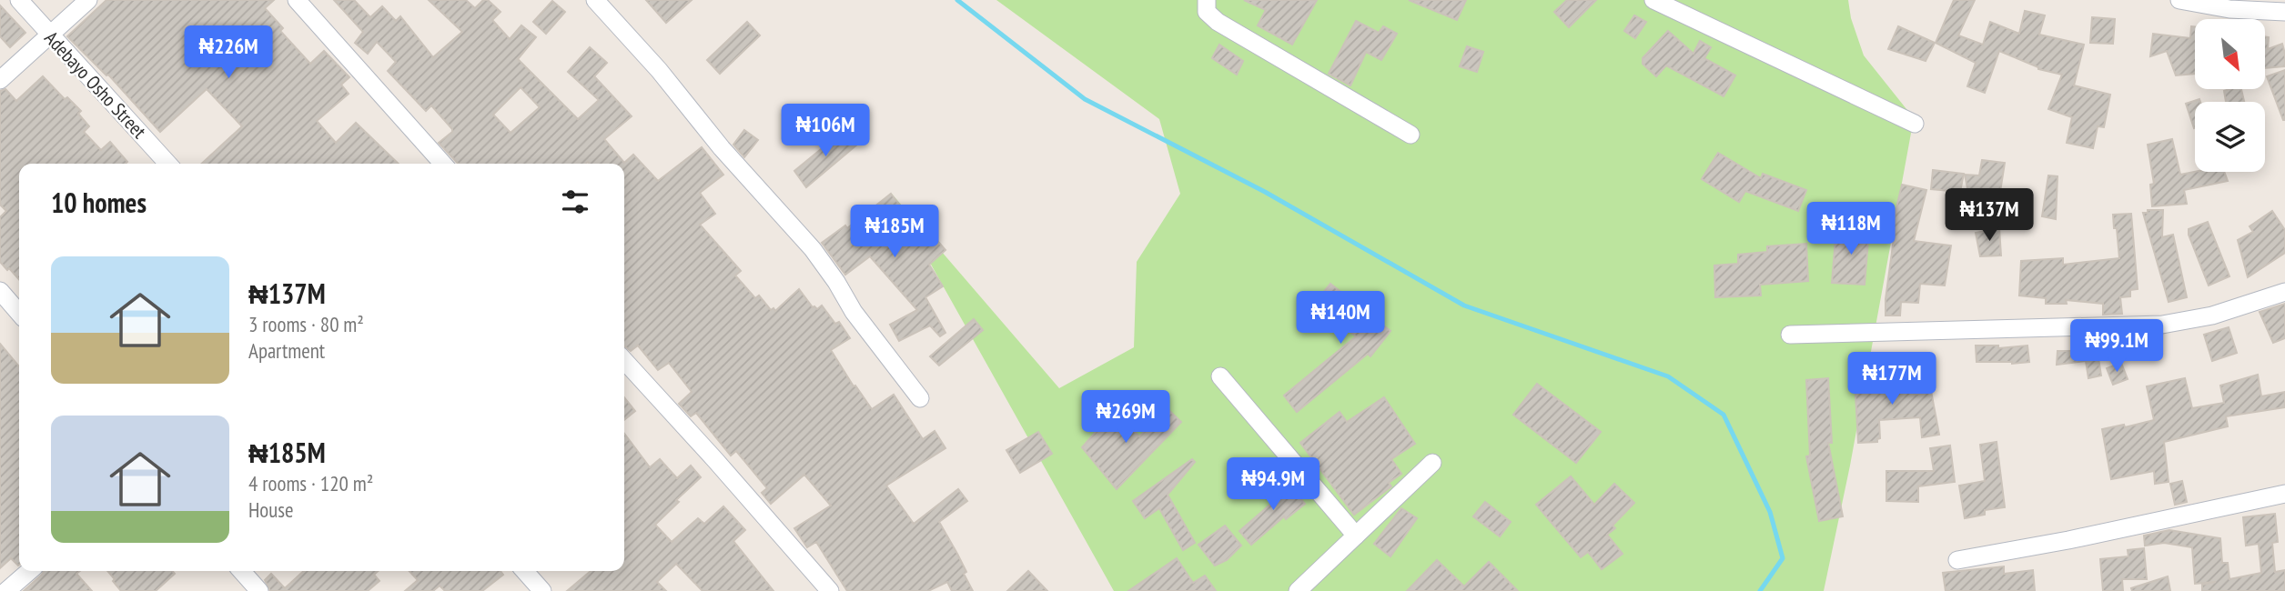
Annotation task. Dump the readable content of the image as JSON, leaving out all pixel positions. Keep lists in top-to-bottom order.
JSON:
{
  "streets": {
    "street": ["Adebayo Osho Street"]
  },
  "north": "bottom right",
  "page": {
    "price": [
      "₦226M",
      "₦106M",
      "₦137M",
      "₦118M",
      "₦185M",
      "₦140M",
      "₦99.1M",
      "₦177M",
      "₦269M",
      "₦94.9M"
    ],
    "heading": "10 homes",
    "list": [
      {
        "name": "₦137M",
        "note": "3 rooms · 80 m² · Apartment"
      },
      {
        "name": "₦185M",
        "note": "4 rooms · 120 m² · House"
      }
    ]
  }
}
